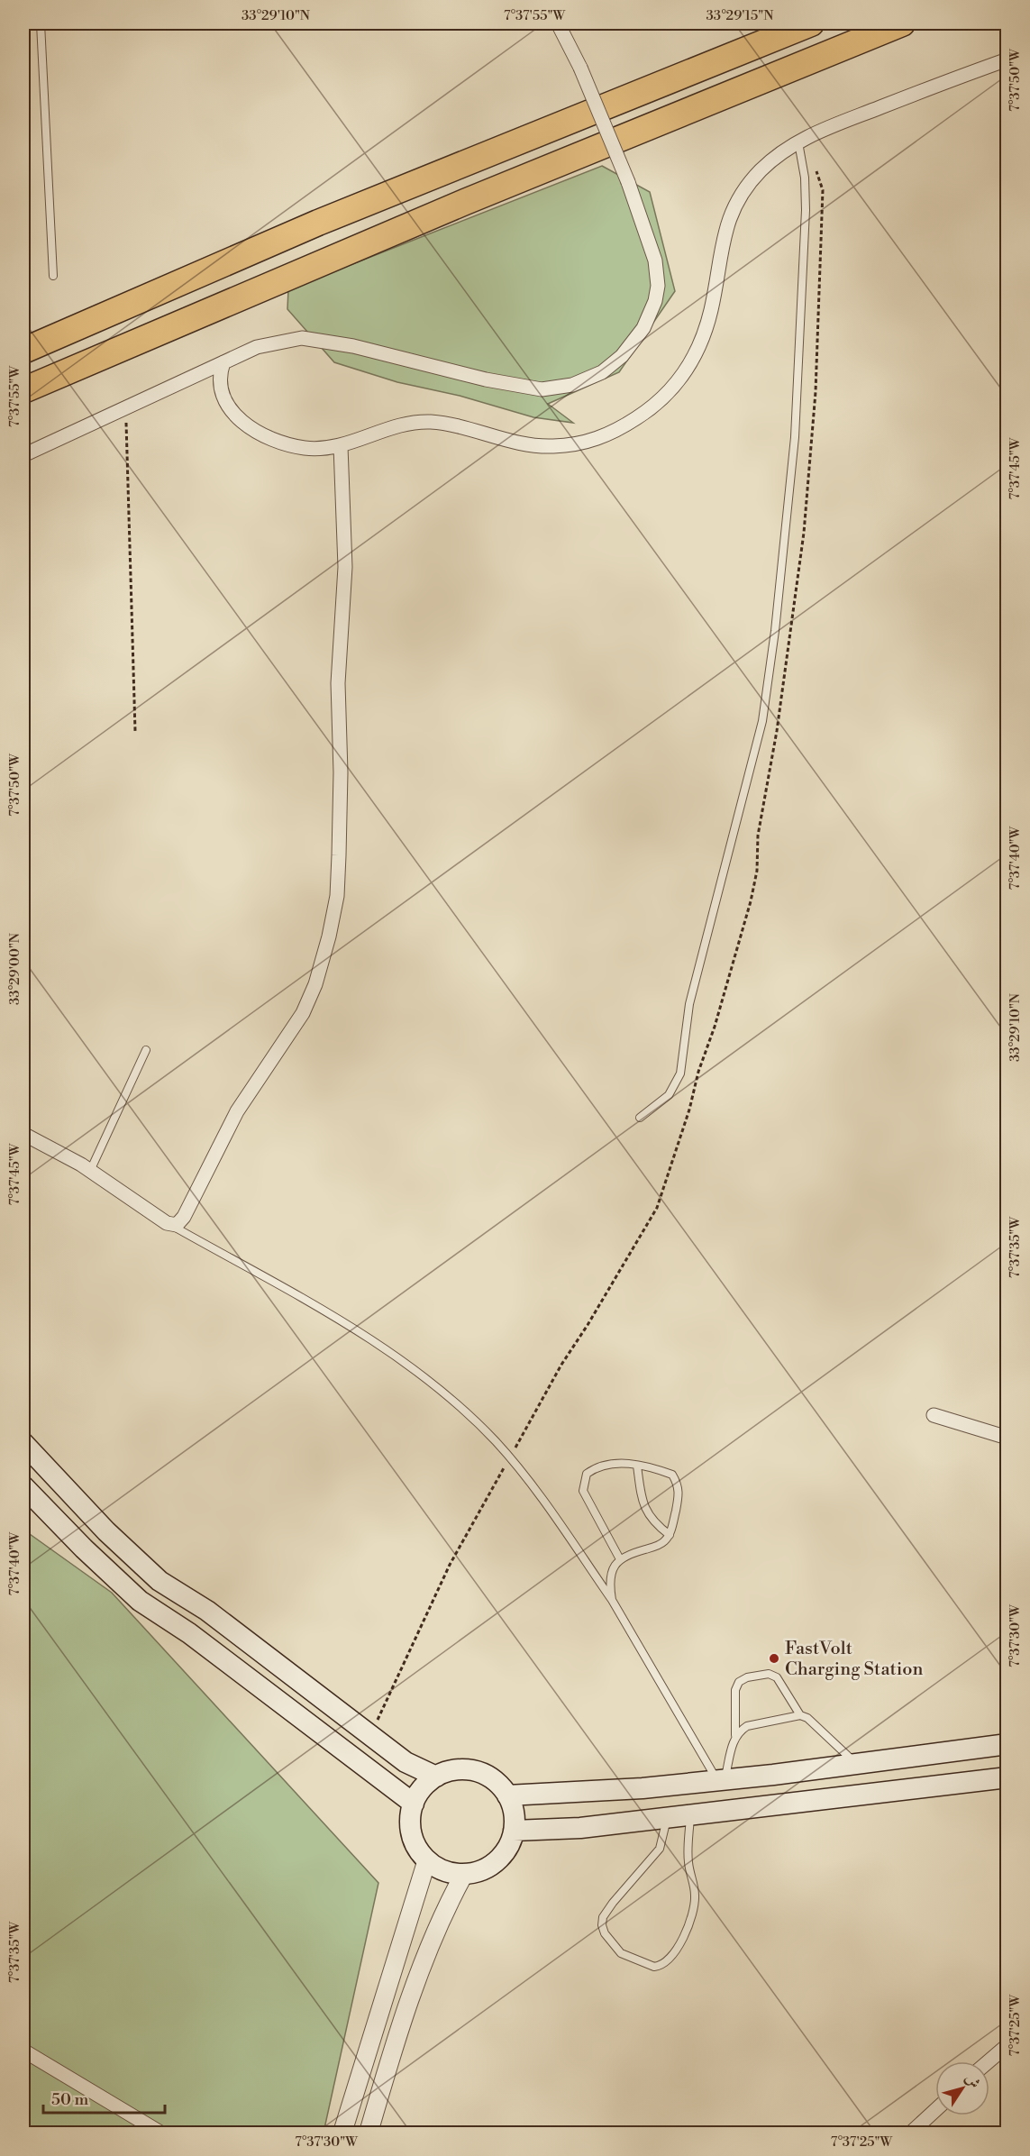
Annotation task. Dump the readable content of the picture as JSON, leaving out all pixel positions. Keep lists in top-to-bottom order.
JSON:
{
  "places": ["FastVolt Charging Station"],
  "scale_bar": "50 m",
  "north": "top right",
  "coordinates": [
    "33°29'10\"N",
    "7°37'55\"W",
    "33°29'15\"N",
    "7°37'50\"W",
    "7°37'45\"W",
    "7°37'40\"W",
    "33°29'00\"N",
    "7°37'35\"W",
    "7°37'30\"W",
    "7°37'25\"W"
  ]
}
